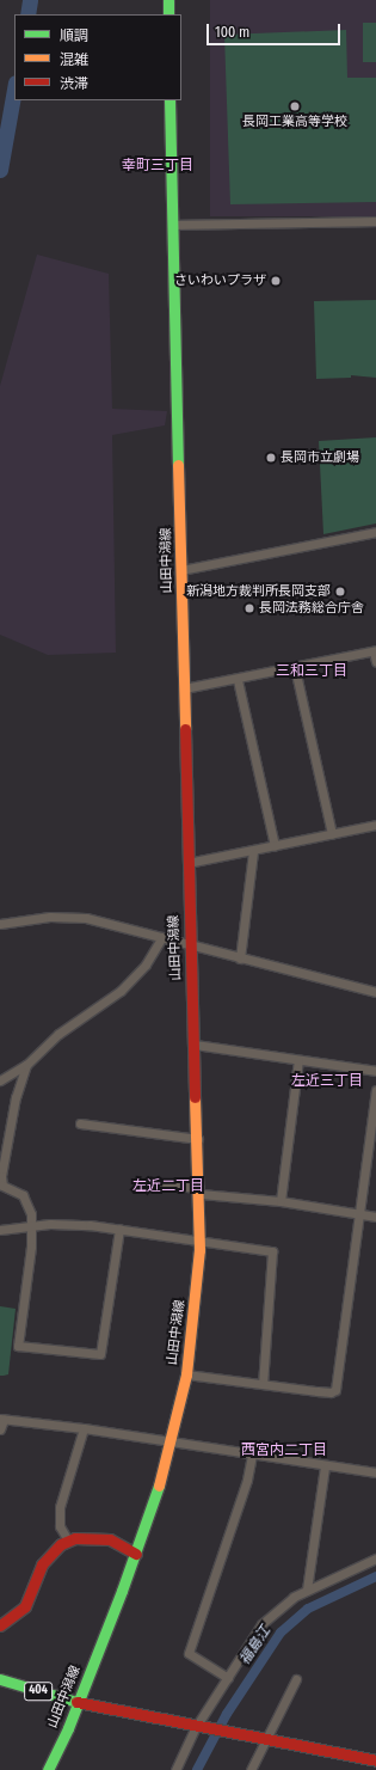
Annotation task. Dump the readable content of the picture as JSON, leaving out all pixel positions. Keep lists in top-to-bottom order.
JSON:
{
  "streets": {
    "main road": ["山田中潟線", "404"]
  },
  "crossings": [
    ["山田中潟線", "404"]
  ],
  "districts": [
    "幸町三丁目",
    "三和三丁目",
    "左近三丁目",
    "左近二丁目",
    "西宮内二丁目"
  ],
  "water": ["福島江"],
  "places": [
    "長岡工業高等学校",
    "さいわいプラザ",
    "長岡市立劇場",
    "新潟地方裁判所長岡支部",
    "長岡法務総合庁舎"
  ],
  "legend": ["順調", "混雑", "渋滞"],
  "scale_bar": "100 m"
}
